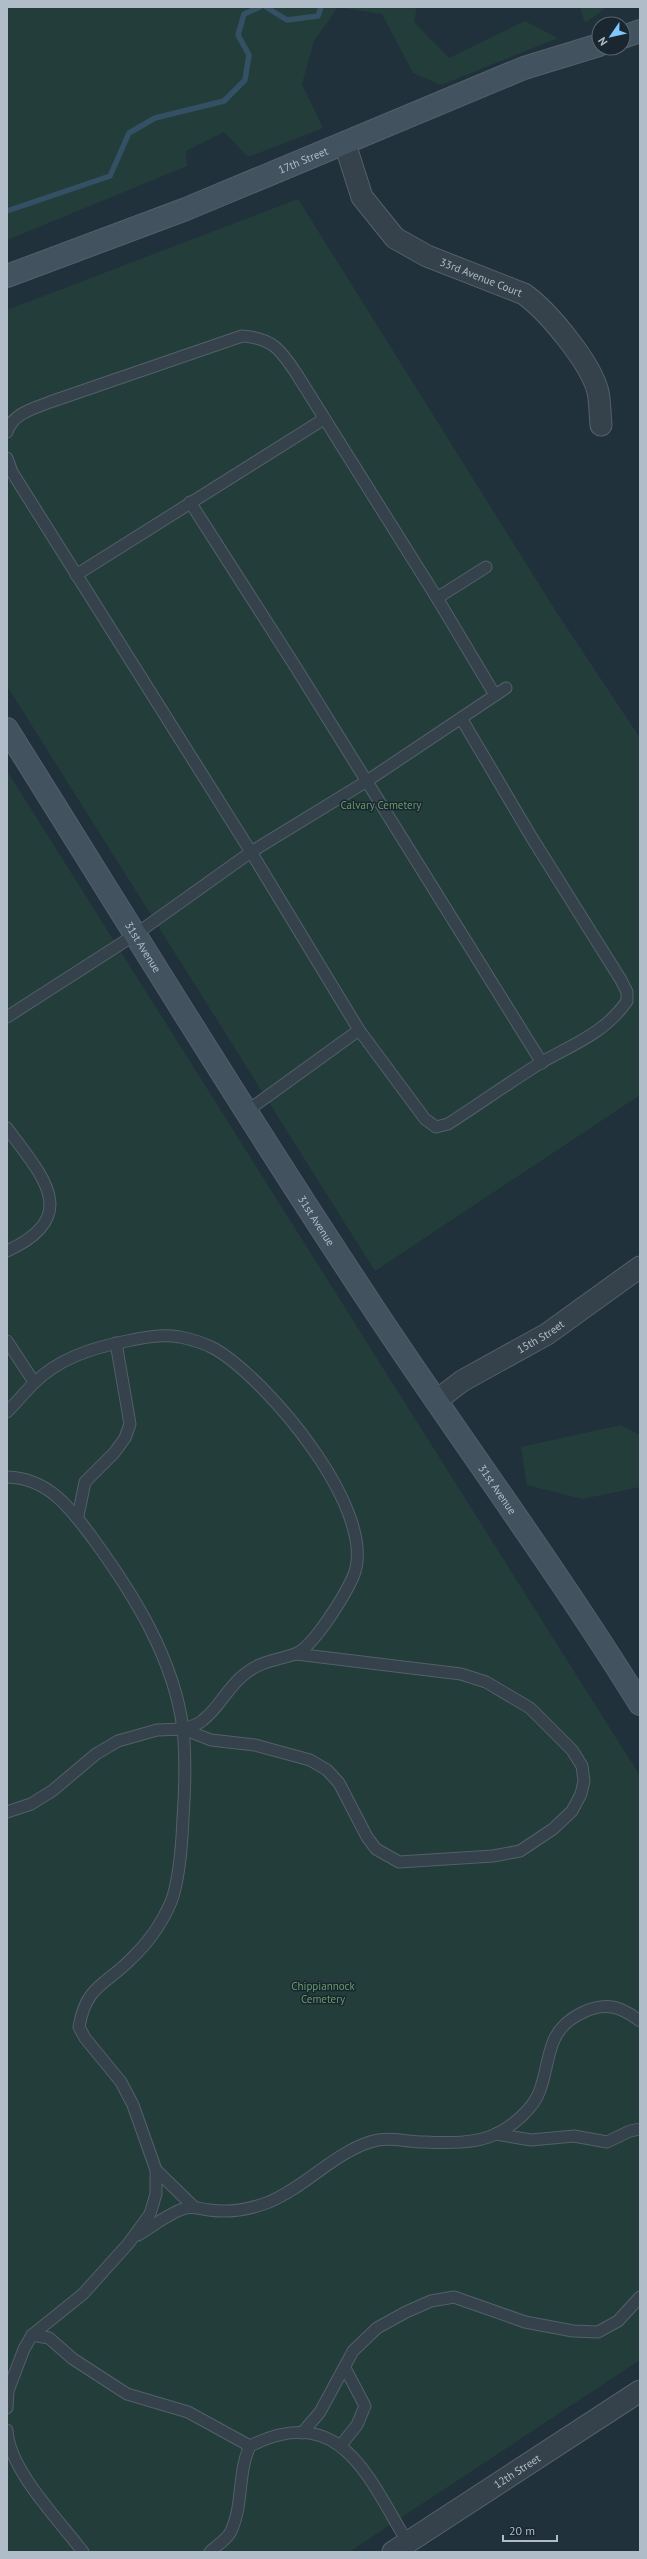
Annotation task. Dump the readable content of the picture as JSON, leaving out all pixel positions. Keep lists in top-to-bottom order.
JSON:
{
  "streets": {
    "street": [
      "17th Street",
      "33rd Avenue Court",
      "31st Avenue",
      "15th Street",
      "12th Street"
    ]
  },
  "crossings": [
    ["17th Street", "33rd Avenue Court"],
    ["31st Avenue", "15th Street"]
  ],
  "parks": ["Calvary Cemetery", "Chippiannock Cemetery"],
  "scale_bar": "20 m",
  "north": "bottom left"
}
